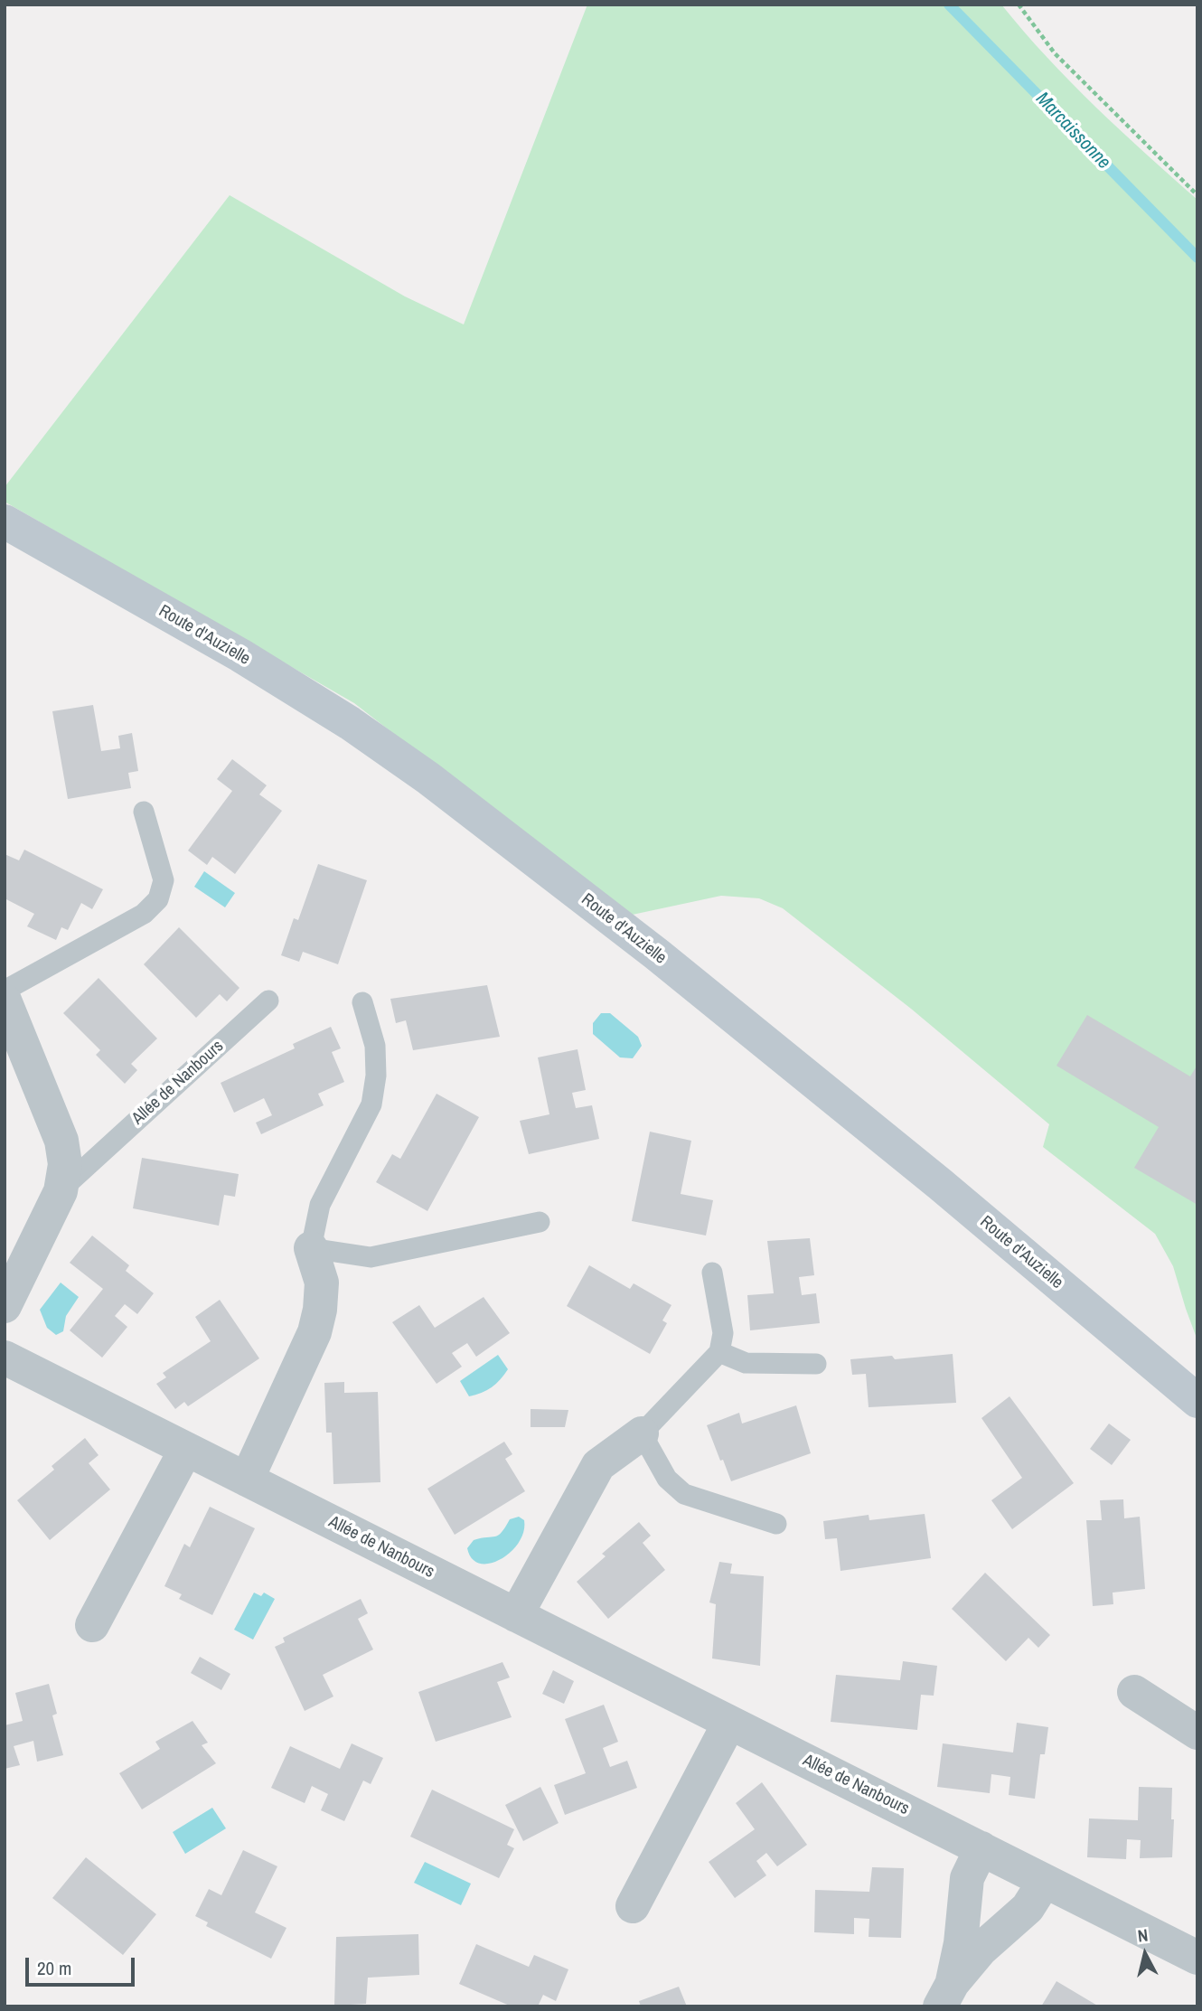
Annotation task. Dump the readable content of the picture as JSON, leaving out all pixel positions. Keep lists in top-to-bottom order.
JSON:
{
  "streets": {
    "street": ["Route d'Auzielle", "Allée de Nanbours"]
  },
  "water": ["Marcaissonne"],
  "scale_bar": "20 m",
  "north": "top"
}
